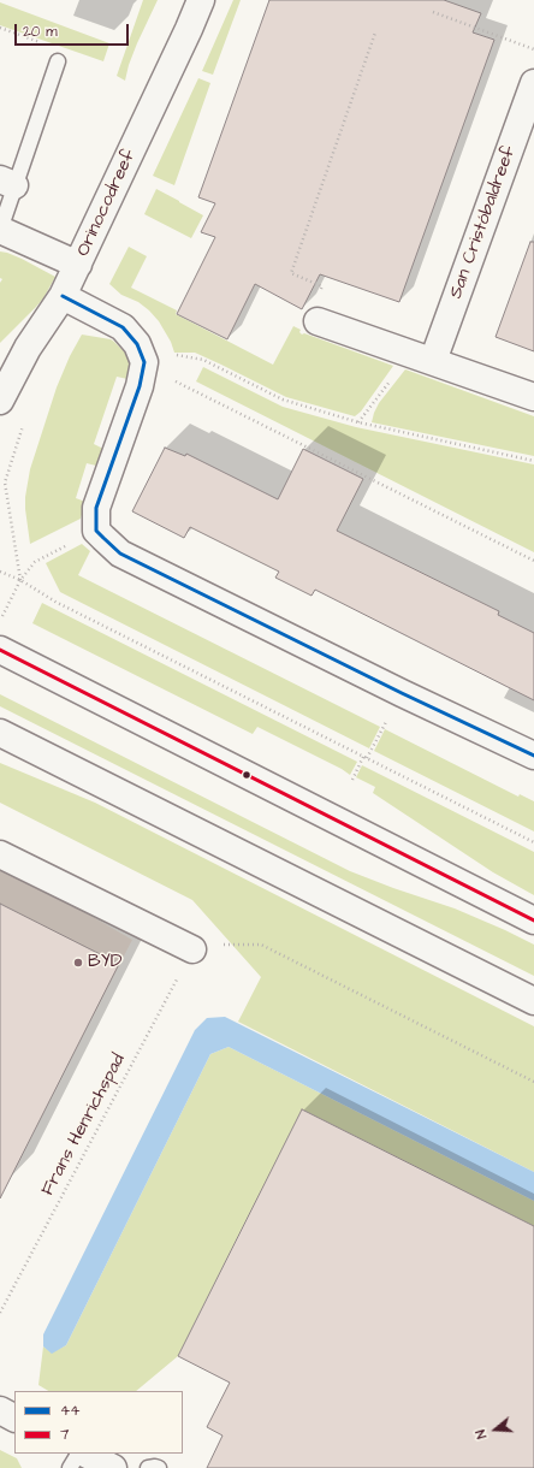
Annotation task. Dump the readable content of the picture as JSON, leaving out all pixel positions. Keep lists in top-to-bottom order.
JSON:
{
  "streets": {
    "street": ["Orinocodreef", "San Cristóbaldreef"],
    "path": ["Frans Henrichspad"]
  },
  "places": ["BYD"],
  "lines": ["transit line 44", "transit line 7"],
  "legend": ["44", "7"],
  "scale_bar": "20 m",
  "north": "left"
}
